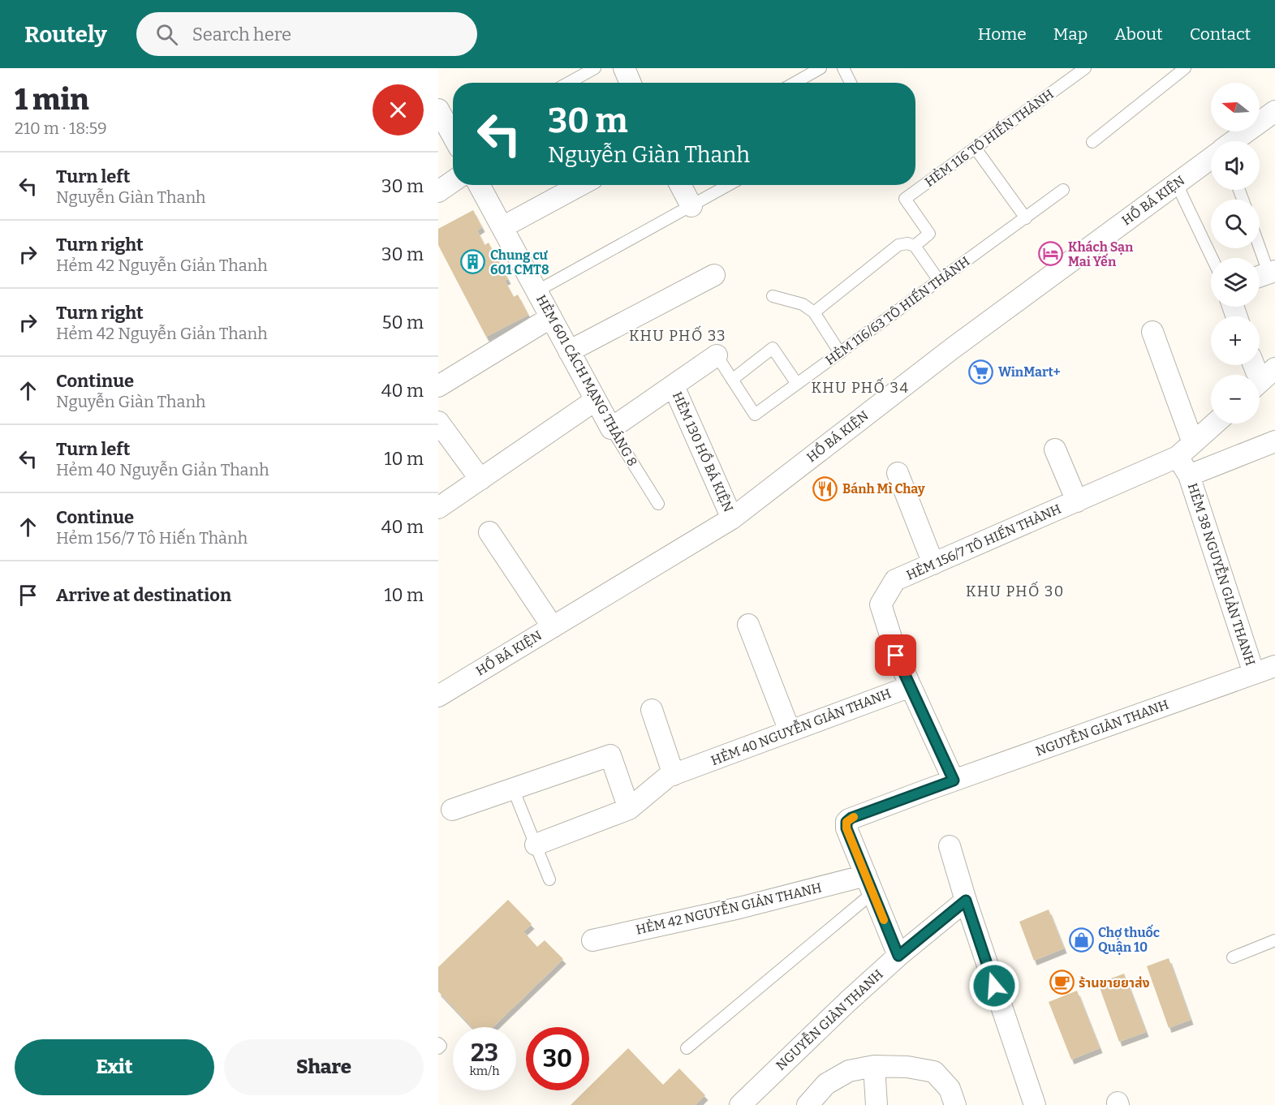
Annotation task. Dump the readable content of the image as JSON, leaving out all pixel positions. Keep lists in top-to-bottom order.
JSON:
{
  "streets": {
    "street": [
      "HỒ BÁ KIỆN",
      "HẺM 601 CÁCH MẠNG THÁNG 8",
      "HẺM 130 HỒ BÁ KIỆN",
      "HẺM 156/7 TÔ HIẾN THÀNH",
      "HẺM 38 NGUYỄN GIẢN THANH",
      "HẺM 40 NGUYỄN GIẢN THANH",
      "NGUYỄN GIÀN THANH",
      "HẺM 42 NGUYỄN GIẢN THANH"
    ],
    "lane": ["HẺM 116 TÔ HIẾN THÀNH", "HẺM 116/63 TÔ HIẾN THÀNH"]
  },
  "crossings": [
    ["HỒ BÁ KIỆN", "HẺM 130 HỒ BÁ KIỆN"],
    ["HẺM 116/63 TÔ HIẾN THÀNH", "HẺM 130 HỒ BÁ KIỆN"],
    ["HẺM 601 CÁCH MẠNG THÁNG 8", "HẺM 130 HỒ BÁ KIỆN"],
    ["HẺM 156/7 TÔ HIẾN THÀNH", "HẺM 38 NGUYỄN GIẢN THANH"],
    ["HẺM 156/7 TÔ HIẾN THÀNH", "HẺM 40 NGUYỄN GIẢN THANH"],
    ["HẺM 38 NGUYỄN GIẢN THANH", "NGUYỄN GIÀN THANH"],
    ["NGUYỄN GIÀN THANH", "HẺM 42 NGUYỄN GIẢN THANH"]
  ],
  "districts": ["KHU PHỐ 33", "KHU PHỐ 34", "KHU PHỐ 30"],
  "places": {
    "hotel": ["Khách Sạn Mai Yến"],
    "building": ["Chung cư 601 CMT8"],
    "supermarket": ["WinMart+"],
    "restaurant": ["Bánh Mì Chay"],
    "shop": ["Chợ thuốc Quận 10"],
    "cafe": ["ร้านขายยาส่ง"]
  },
  "north": "left",
  "page": {
    "header": "Routely",
    "search": "Search here",
    "nav": [
      "Home",
      "Map",
      "About",
      "Contact"
    ],
    "heading": ["1 min", "210 m · 18:59"],
    "map_buttons": ["+", "−"],
    "turn": ["30 m", "Nguyễn Giàn Thanh"],
    "list": [
      {
        "name": "Turn left",
        "note": "Nguyễn Giàn Thanh",
        "value": "30 m"
      },
      {
        "name": "Turn right",
        "note": "Hẻm 42 Nguyễn Giản Thanh",
        "value": "30 m"
      },
      {
        "name": "Turn right",
        "note": "Hẻm 42 Nguyễn Giản Thanh",
        "value": "50 m"
      },
      {
        "name": "Continue",
        "note": "Nguyễn Giàn Thanh",
        "value": "40 m"
      },
      {
        "name": "Turn left",
        "note": "Hẻm 40 Nguyễn Giản Thanh",
        "value": "10 m"
      },
      {
        "name": "Continue",
        "note": "Hẻm 156/7 Tô Hiến Thành",
        "value": "40 m"
      },
      {
        "name": "Arrive at destination",
        "value": "10 m"
      }
    ],
    "speed": "23 km/h",
    "limit": "30",
    "buttons": ["Exit", "Share"]
  }
}
